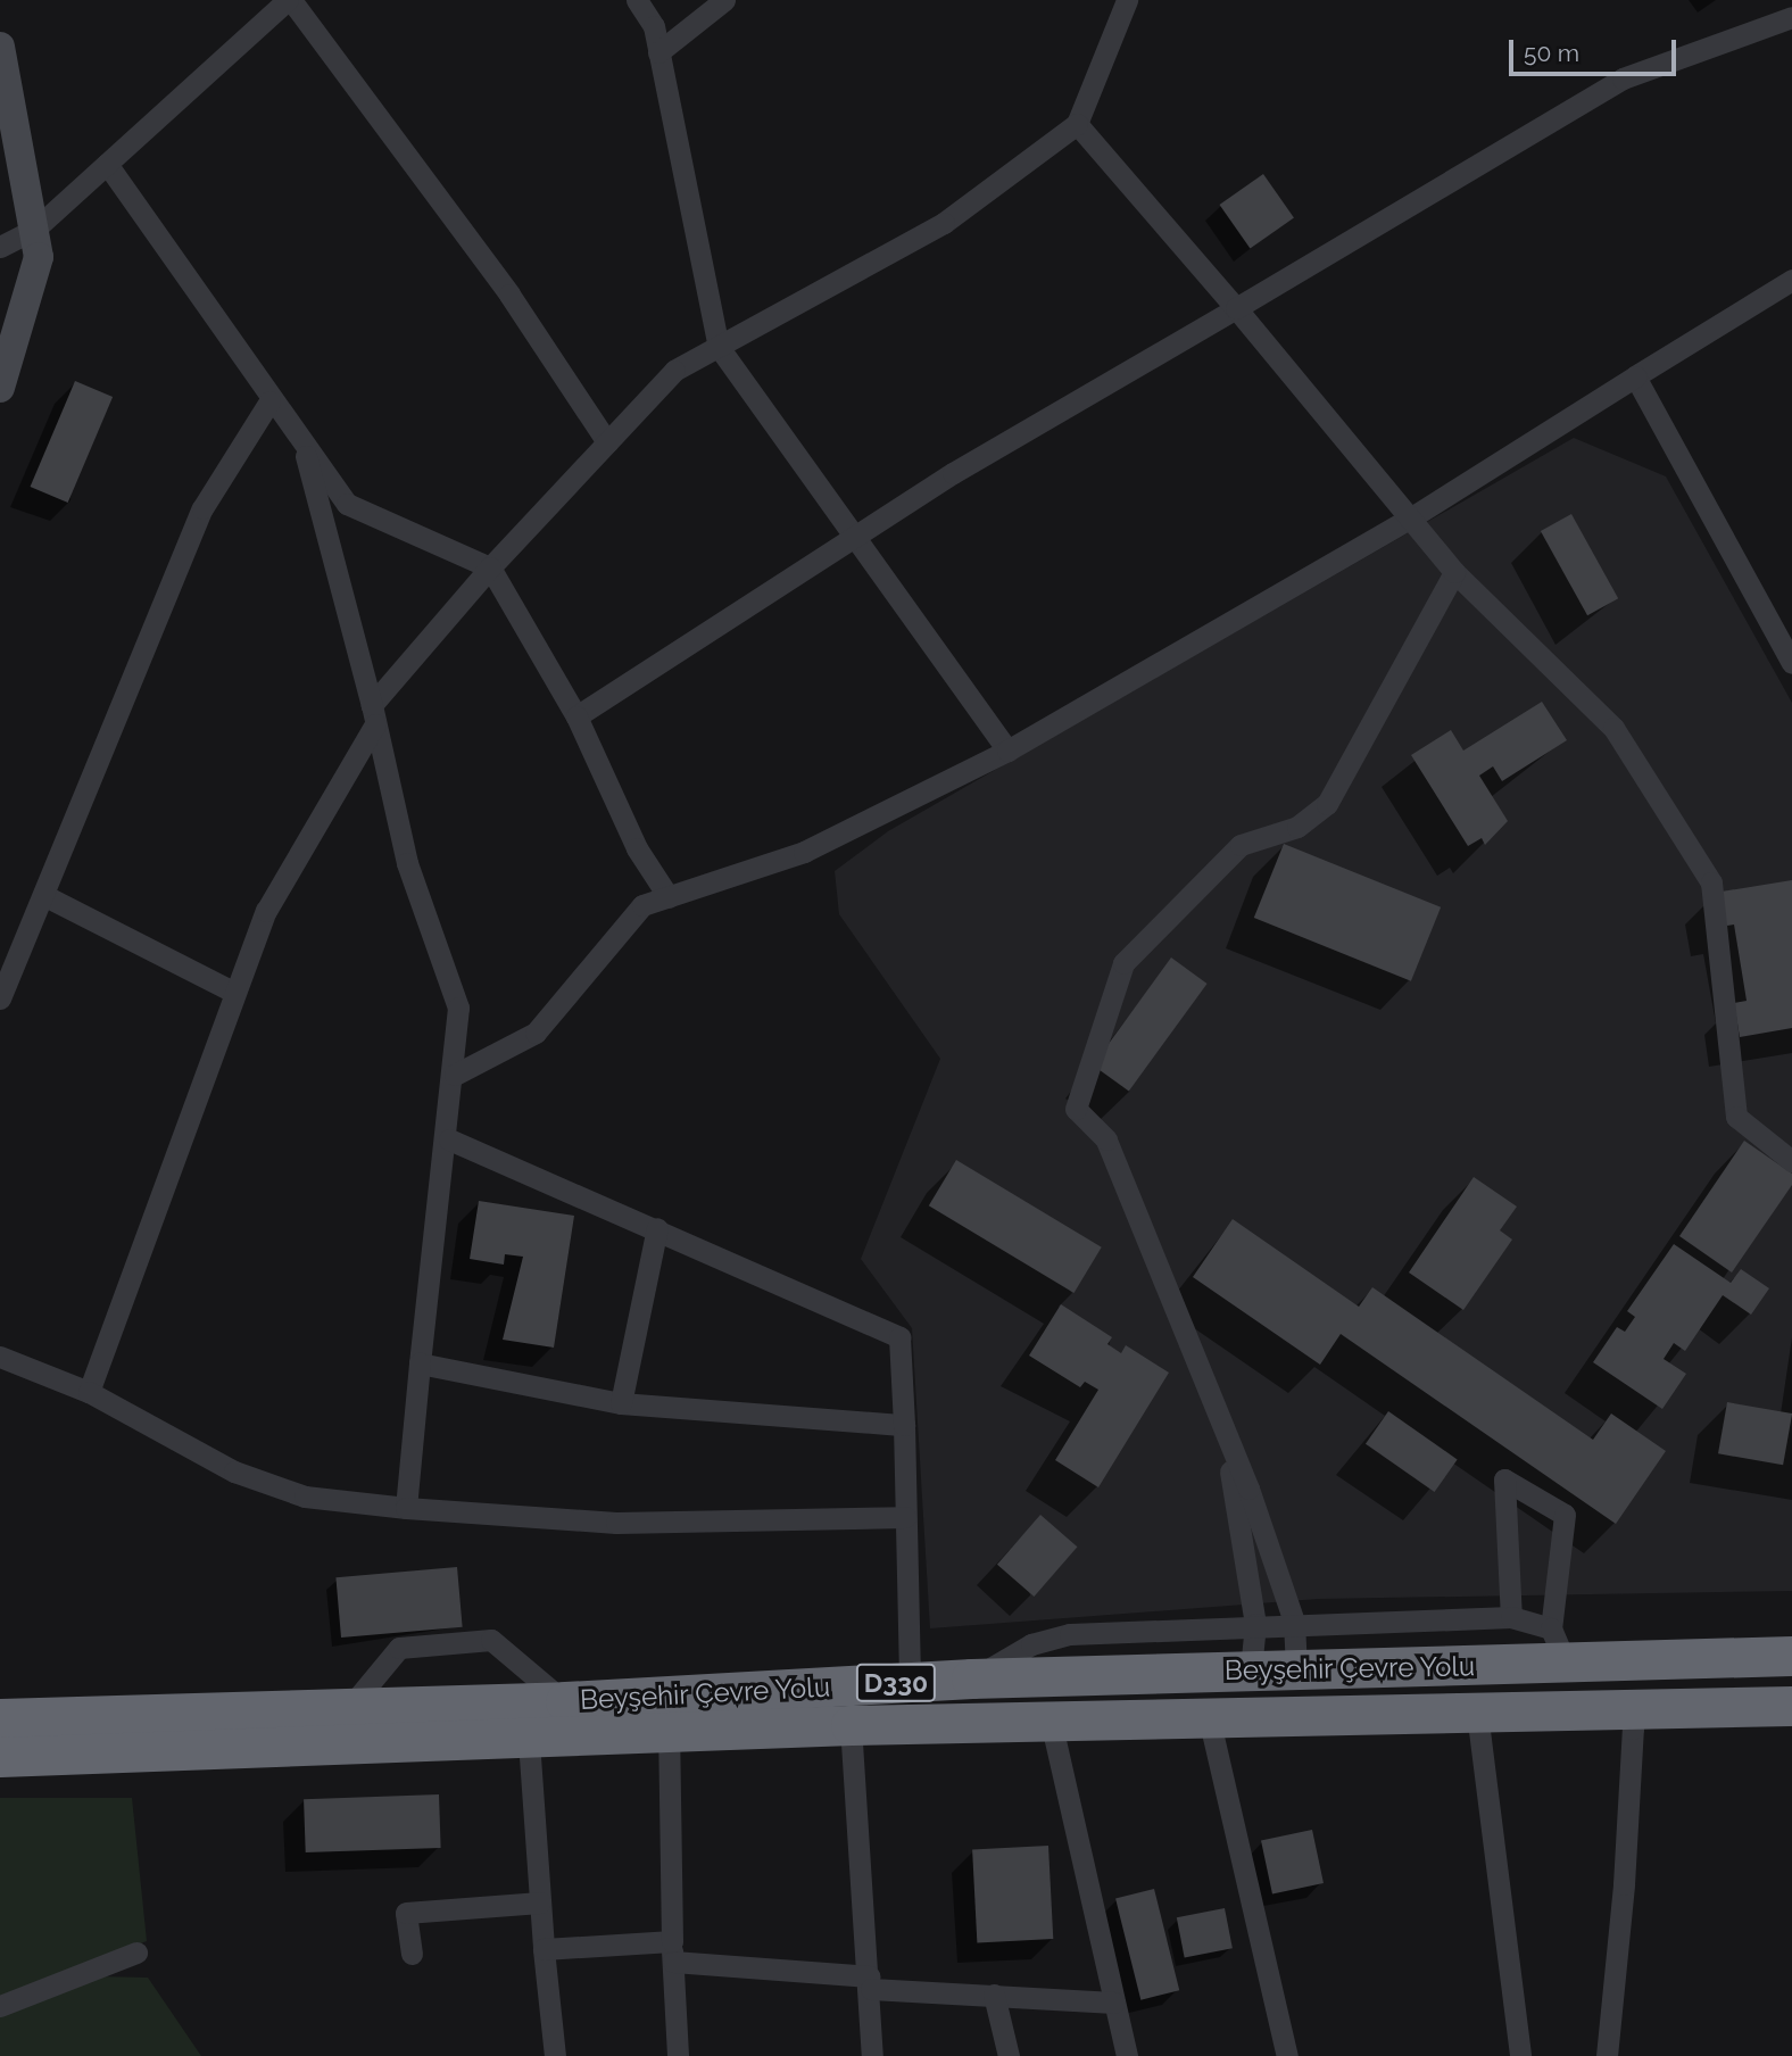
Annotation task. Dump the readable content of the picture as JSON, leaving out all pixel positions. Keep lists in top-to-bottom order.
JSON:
{
  "streets": {
    "highway": ["Beyşehir Çevre Yolu", "D330"]
  },
  "scale_bar": "50 m"
}
